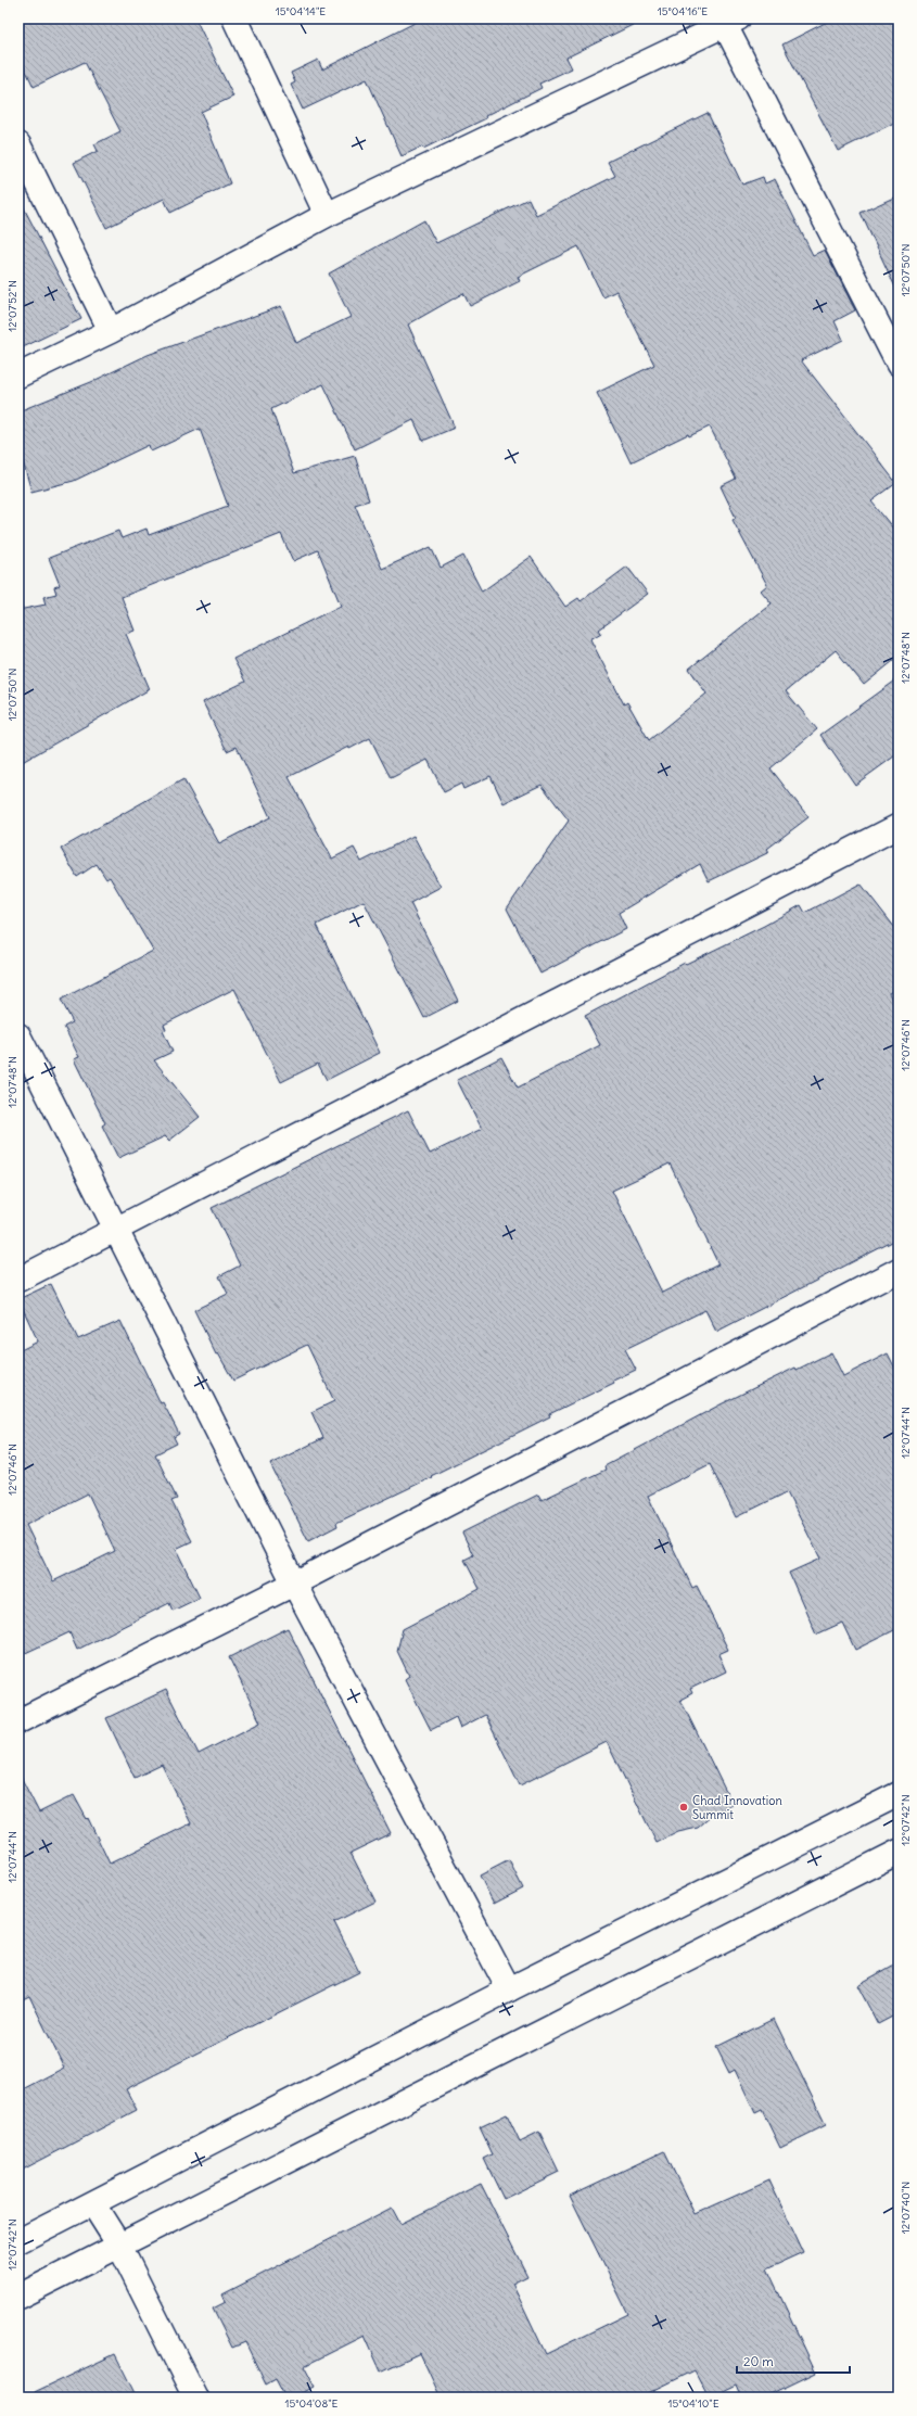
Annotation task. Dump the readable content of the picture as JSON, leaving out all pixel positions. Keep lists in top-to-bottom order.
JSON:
{
  "places": ["Chad Innovation Summit"],
  "scale_bar": "20 m",
  "coordinates": [
    "15°04'14\"E",
    "15°04'16\"E",
    "12°07'50\"N",
    "12°07'52\"N",
    "12°07'48\"N",
    "12°07'46\"N",
    "12°07'44\"N",
    "12°07'42\"N",
    "12°07'40\"N",
    "15°04'08\"E",
    "15°04'10\"E"
  ]
}
